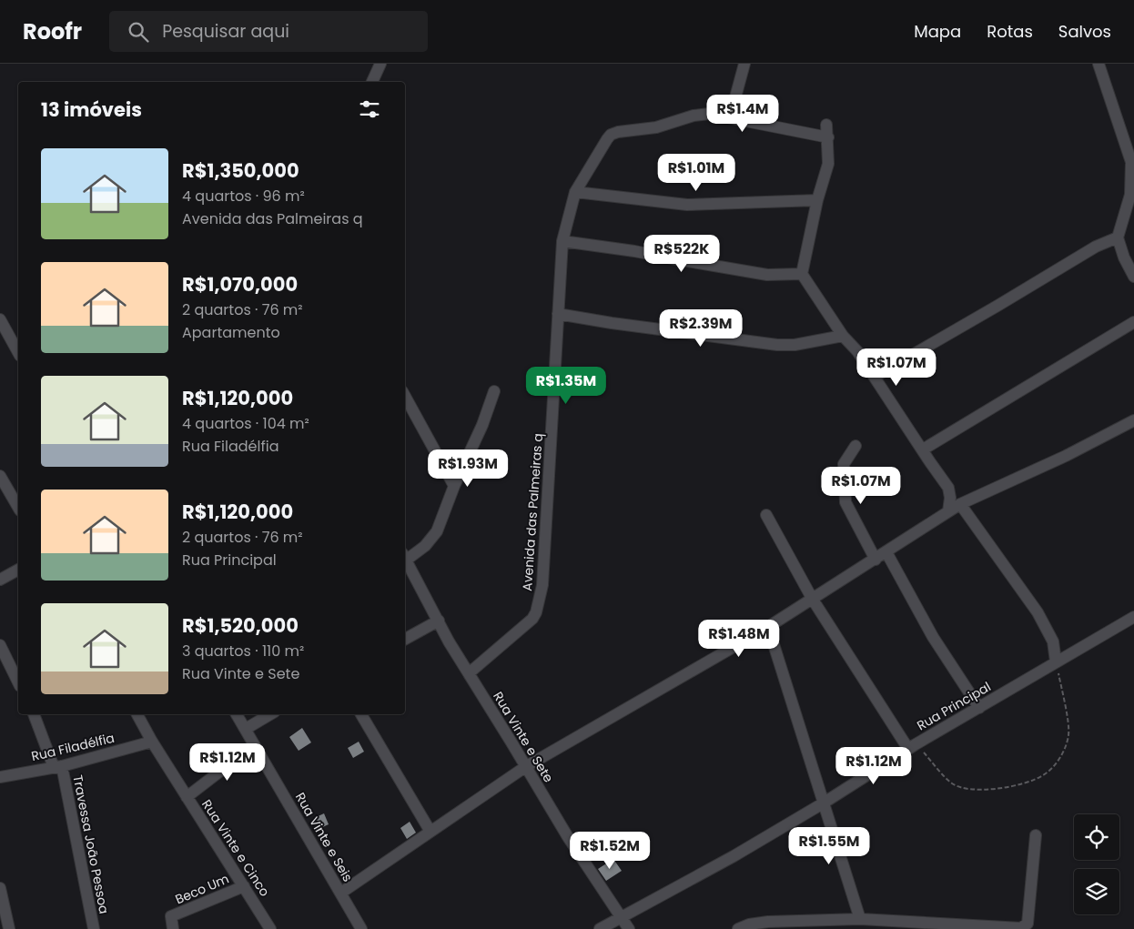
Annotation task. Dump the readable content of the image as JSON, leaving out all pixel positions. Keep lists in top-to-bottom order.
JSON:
{
  "streets": {
    "street": [
      "Avenida das Palmeiras q",
      "Rua Principal",
      "Rua Vinte e Sete",
      "Rua Filadélfia",
      "Rua Vinte e Seis",
      "Travessa João Pessoa",
      "Rua Vinte e Cinco",
      "Beco Um"
    ]
  },
  "crossings": [
    ["Avenida das Palmeiras q", "Rua Vinte e Sete"],
    ["Rua Principal", "Rua Vinte e Sete"],
    ["Rua Filadélfia", "Travessa João Pessoa"],
    ["Rua Filadélfia", "Rua Vinte e Cinco"],
    ["Rua Vinte e Cinco", "Beco Um"]
  ],
  "page": {
    "header": "Roofr",
    "search": "Pesquisar aqui",
    "nav": ["Mapa", "Rotas", "Salvos"],
    "heading": "13 imóveis",
    "price": [
      "R$1.4M",
      "R$1.01M",
      "R$522K",
      "R$2.39M",
      "R$1.07M",
      "R$1.35M",
      "R$1.93M",
      "R$1.07M",
      "R$1.48M",
      "R$1.12M",
      "R$1.12M",
      "R$1.55M",
      "R$1.52M"
    ],
    "list": [
      {
        "name": "R$1,350,000",
        "note": "4 quartos · 96 m² · Avenida das Palmeiras q"
      },
      {
        "name": "R$1,070,000",
        "note": "2 quartos · 76 m² · Apartamento"
      },
      {
        "name": "R$1,120,000",
        "note": "4 quartos · 104 m² · Rua Filadélfia"
      },
      {
        "name": "R$1,120,000",
        "note": "2 quartos · 76 m² · Rua Principal"
      },
      {
        "name": "R$1,520,000",
        "note": "3 quartos · 110 m² · Rua Vinte e Sete"
      }
    ]
  }
}
